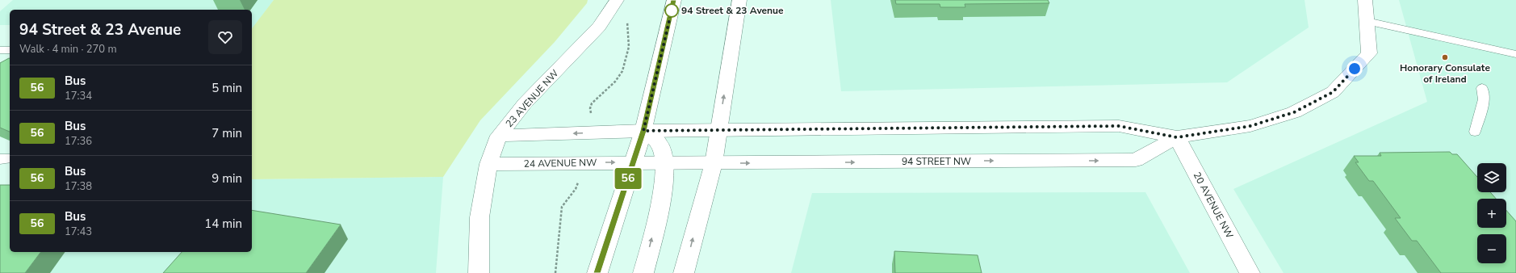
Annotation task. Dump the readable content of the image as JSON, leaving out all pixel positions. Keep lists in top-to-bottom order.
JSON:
{
  "streets": {
    "street": [
      "23 AVENUE NW",
      "94 STREET NW",
      "24 AVENUE NW",
      "20 AVENUE NW"
    ]
  },
  "crossings": [
    ["23 AVENUE NW", "24 AVENUE NW"],
    ["94 STREET NW", "24 AVENUE NW"],
    ["94 STREET NW", "20 AVENUE NW"]
  ],
  "places": ["94 Street & 23 Avenue", "Honorary Consulate of Ireland"],
  "lines": ["bus line 56"],
  "page": {
    "on_map": "56",
    "heading": ["94 Street & 23 Avenue", "Walk · 4 min · 270 m"],
    "list": [
      {
        "mark": "56",
        "name": "Bus",
        "note": "17:34",
        "value": "5 min"
      },
      {
        "mark": "56",
        "name": "Bus",
        "note": "17:36",
        "value": "7 min"
      },
      {
        "mark": "56",
        "name": "Bus",
        "note": "17:38",
        "value": "9 min"
      },
      {
        "mark": "56",
        "name": "Bus",
        "note": "17:43",
        "value": "14 min"
      }
    ],
    "map_buttons": ["+", "−"]
  }
}
